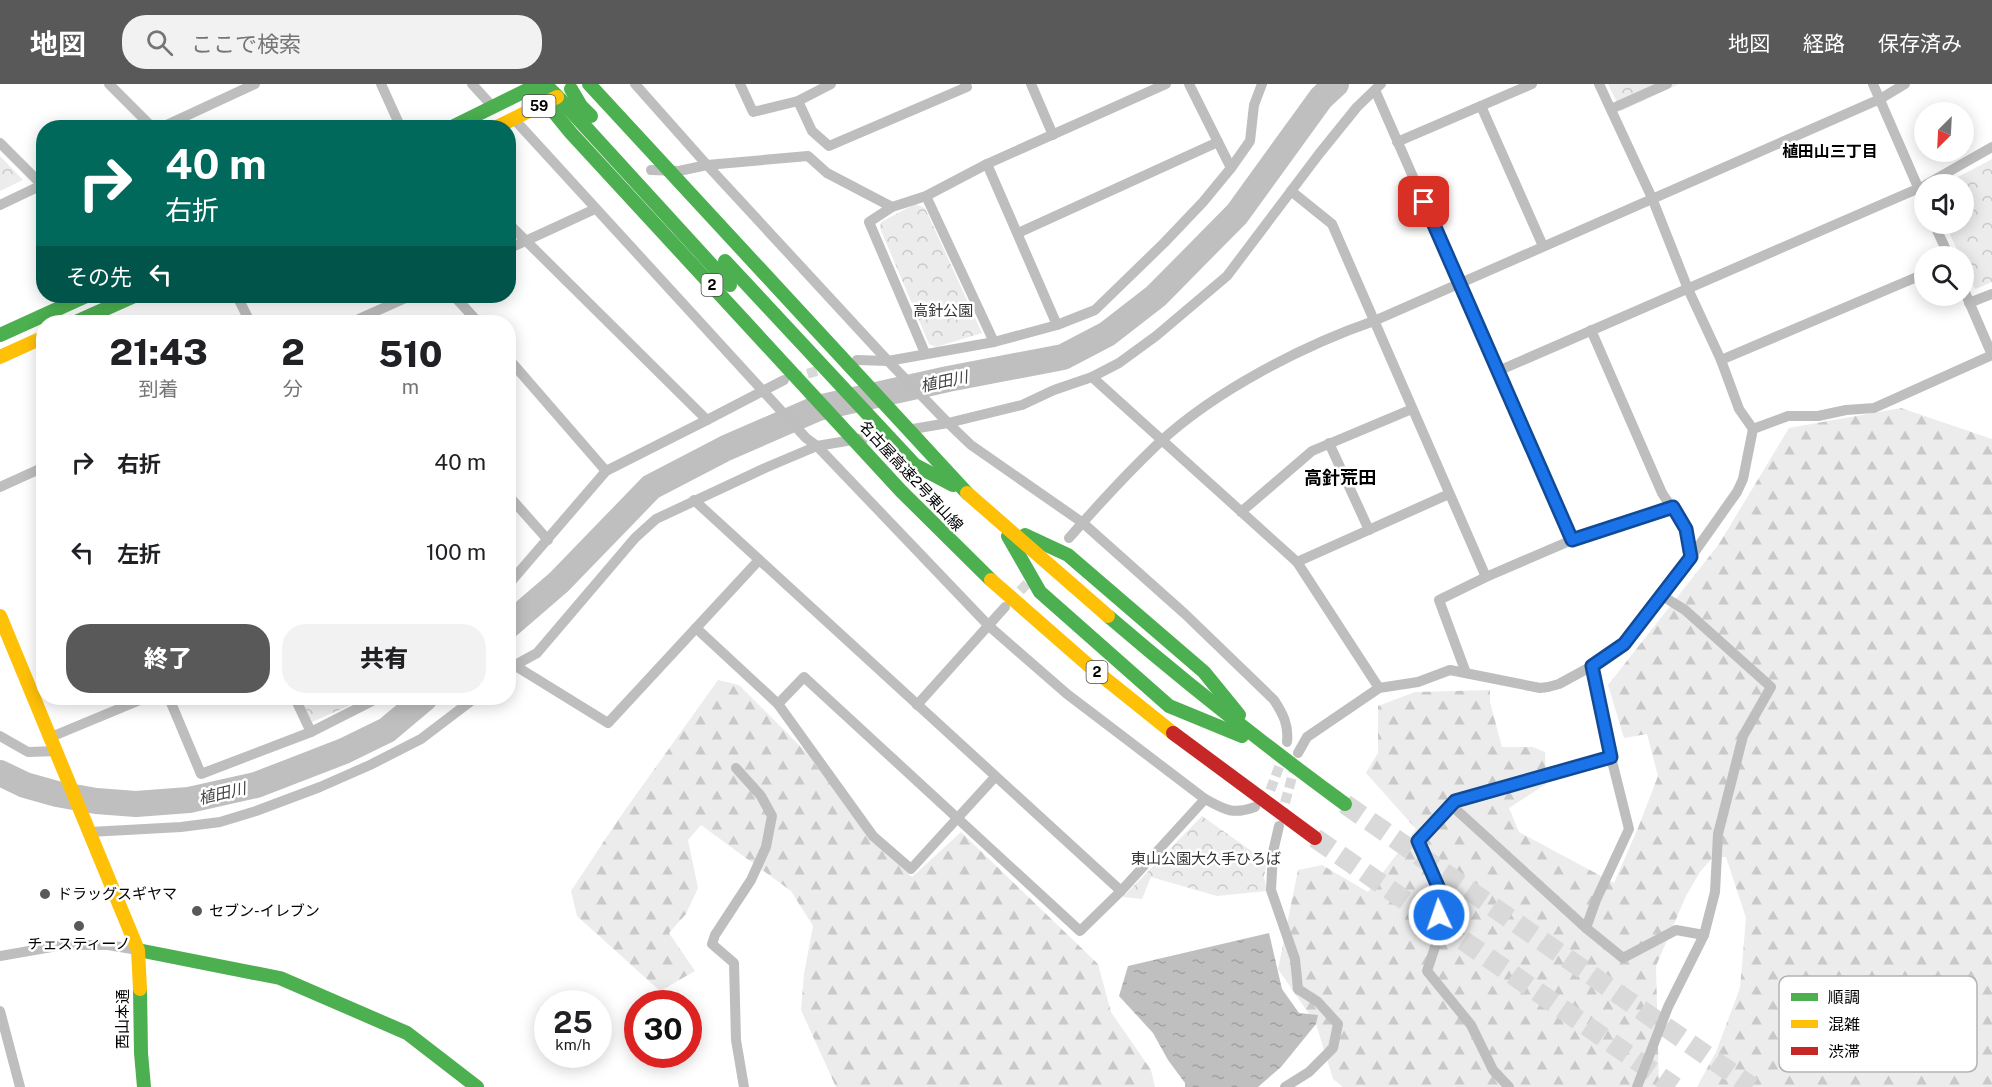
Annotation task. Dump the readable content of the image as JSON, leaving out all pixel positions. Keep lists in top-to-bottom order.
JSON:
{
  "streets": {
    "main road": [
      "59",
      "2",
      "名古屋高速2号東山線",
      "西山本通"
    ]
  },
  "districts": ["植田山三丁目", "高針荒田"],
  "water": ["植田川"],
  "parks": ["高針公園", "東山公園大久手ひろば"],
  "places": ["ドラッグスギヤマ", "セブン-イレブン", "チェスティーノ"],
  "legend": ["順調", "混雑", "渋滞"],
  "north": "bottom left",
  "page": {
    "header": "地図",
    "search": "ここで検索",
    "nav": ["地図", "経路", "保存済み"],
    "turn": ["40 m", "右折"],
    "then": "その先",
    "eta": [
      "21:43",
      "到着",
      "2",
      "分",
      "510",
      "m"
    ],
    "list": [
      {
        "name": "右折",
        "value": "40 m"
      },
      {
        "name": "左折",
        "value": "100 m"
      }
    ],
    "buttons": ["終了", "共有"],
    "speed": "25 km/h",
    "limit": "30"
  }
}
